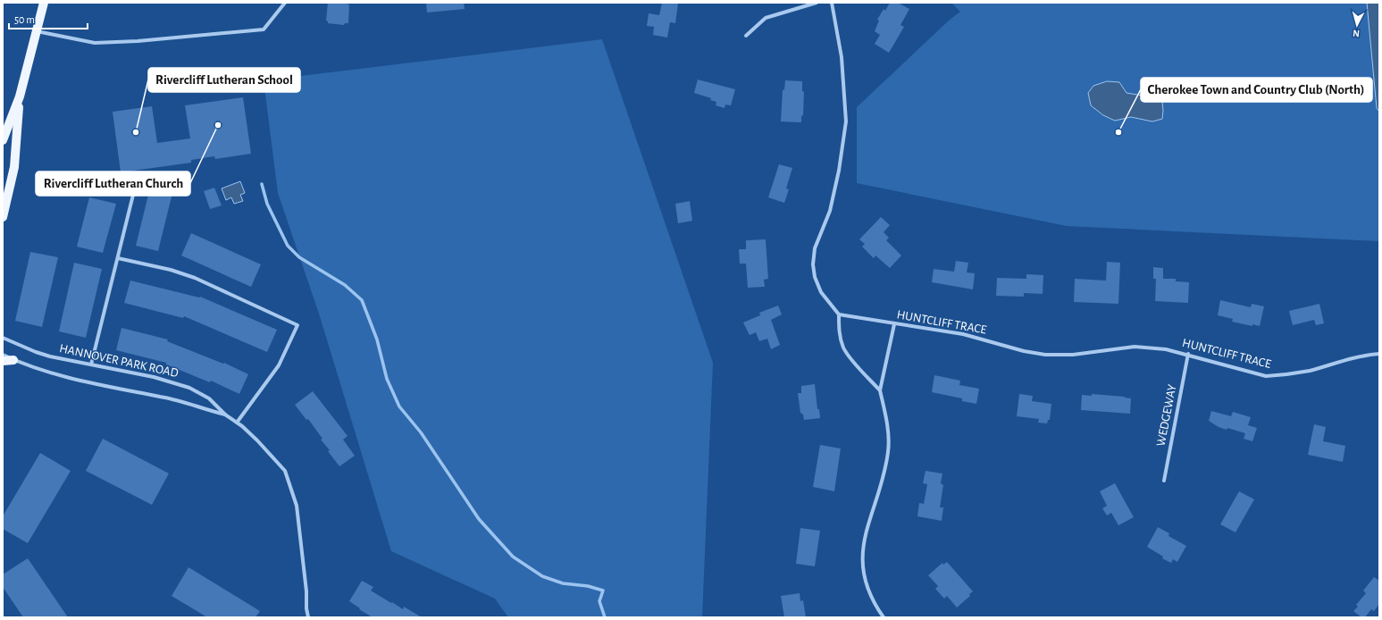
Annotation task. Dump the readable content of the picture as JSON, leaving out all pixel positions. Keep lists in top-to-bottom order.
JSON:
{
  "streets": {
    "street": ["HUNTCLIFF TRACE", "HANNOVER PARK ROAD", "WEDGEWAY"]
  },
  "crossings": [
    ["HUNTCLIFF TRACE", "WEDGEWAY"]
  ],
  "places": ["Rivercliff Lutheran Church", "Rivercliff Lutheran School", "Cherokee Town and Country Club (North)"],
  "scale_bar": "50 m",
  "north": "bottom"
}
